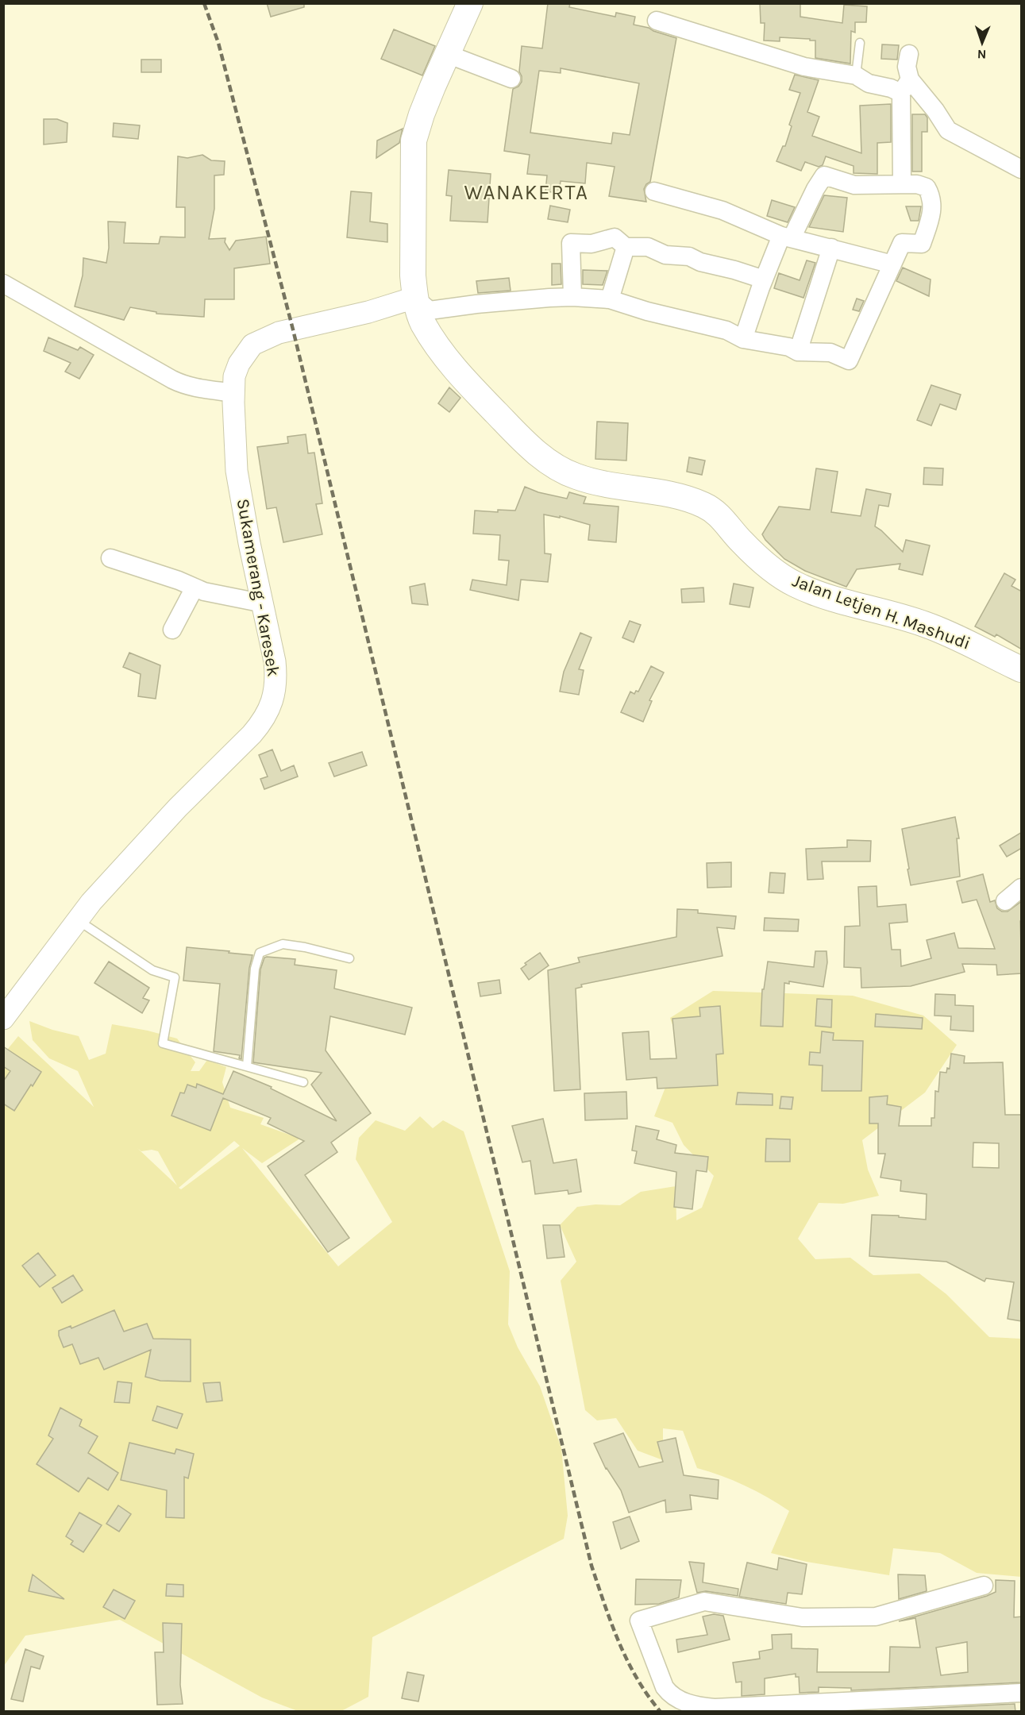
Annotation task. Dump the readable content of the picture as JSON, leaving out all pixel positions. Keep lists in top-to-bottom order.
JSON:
{
  "streets": {
    "main road": ["Jalan Letjen H. Mashudi"],
    "street": ["Sukamerang - Karesek"]
  },
  "crossings": [
    ["Sukamerang - Karesek", "Jalan Letjen H. Mashudi"]
  ],
  "districts": ["WANAKERTA"],
  "north": "bottom"
}
